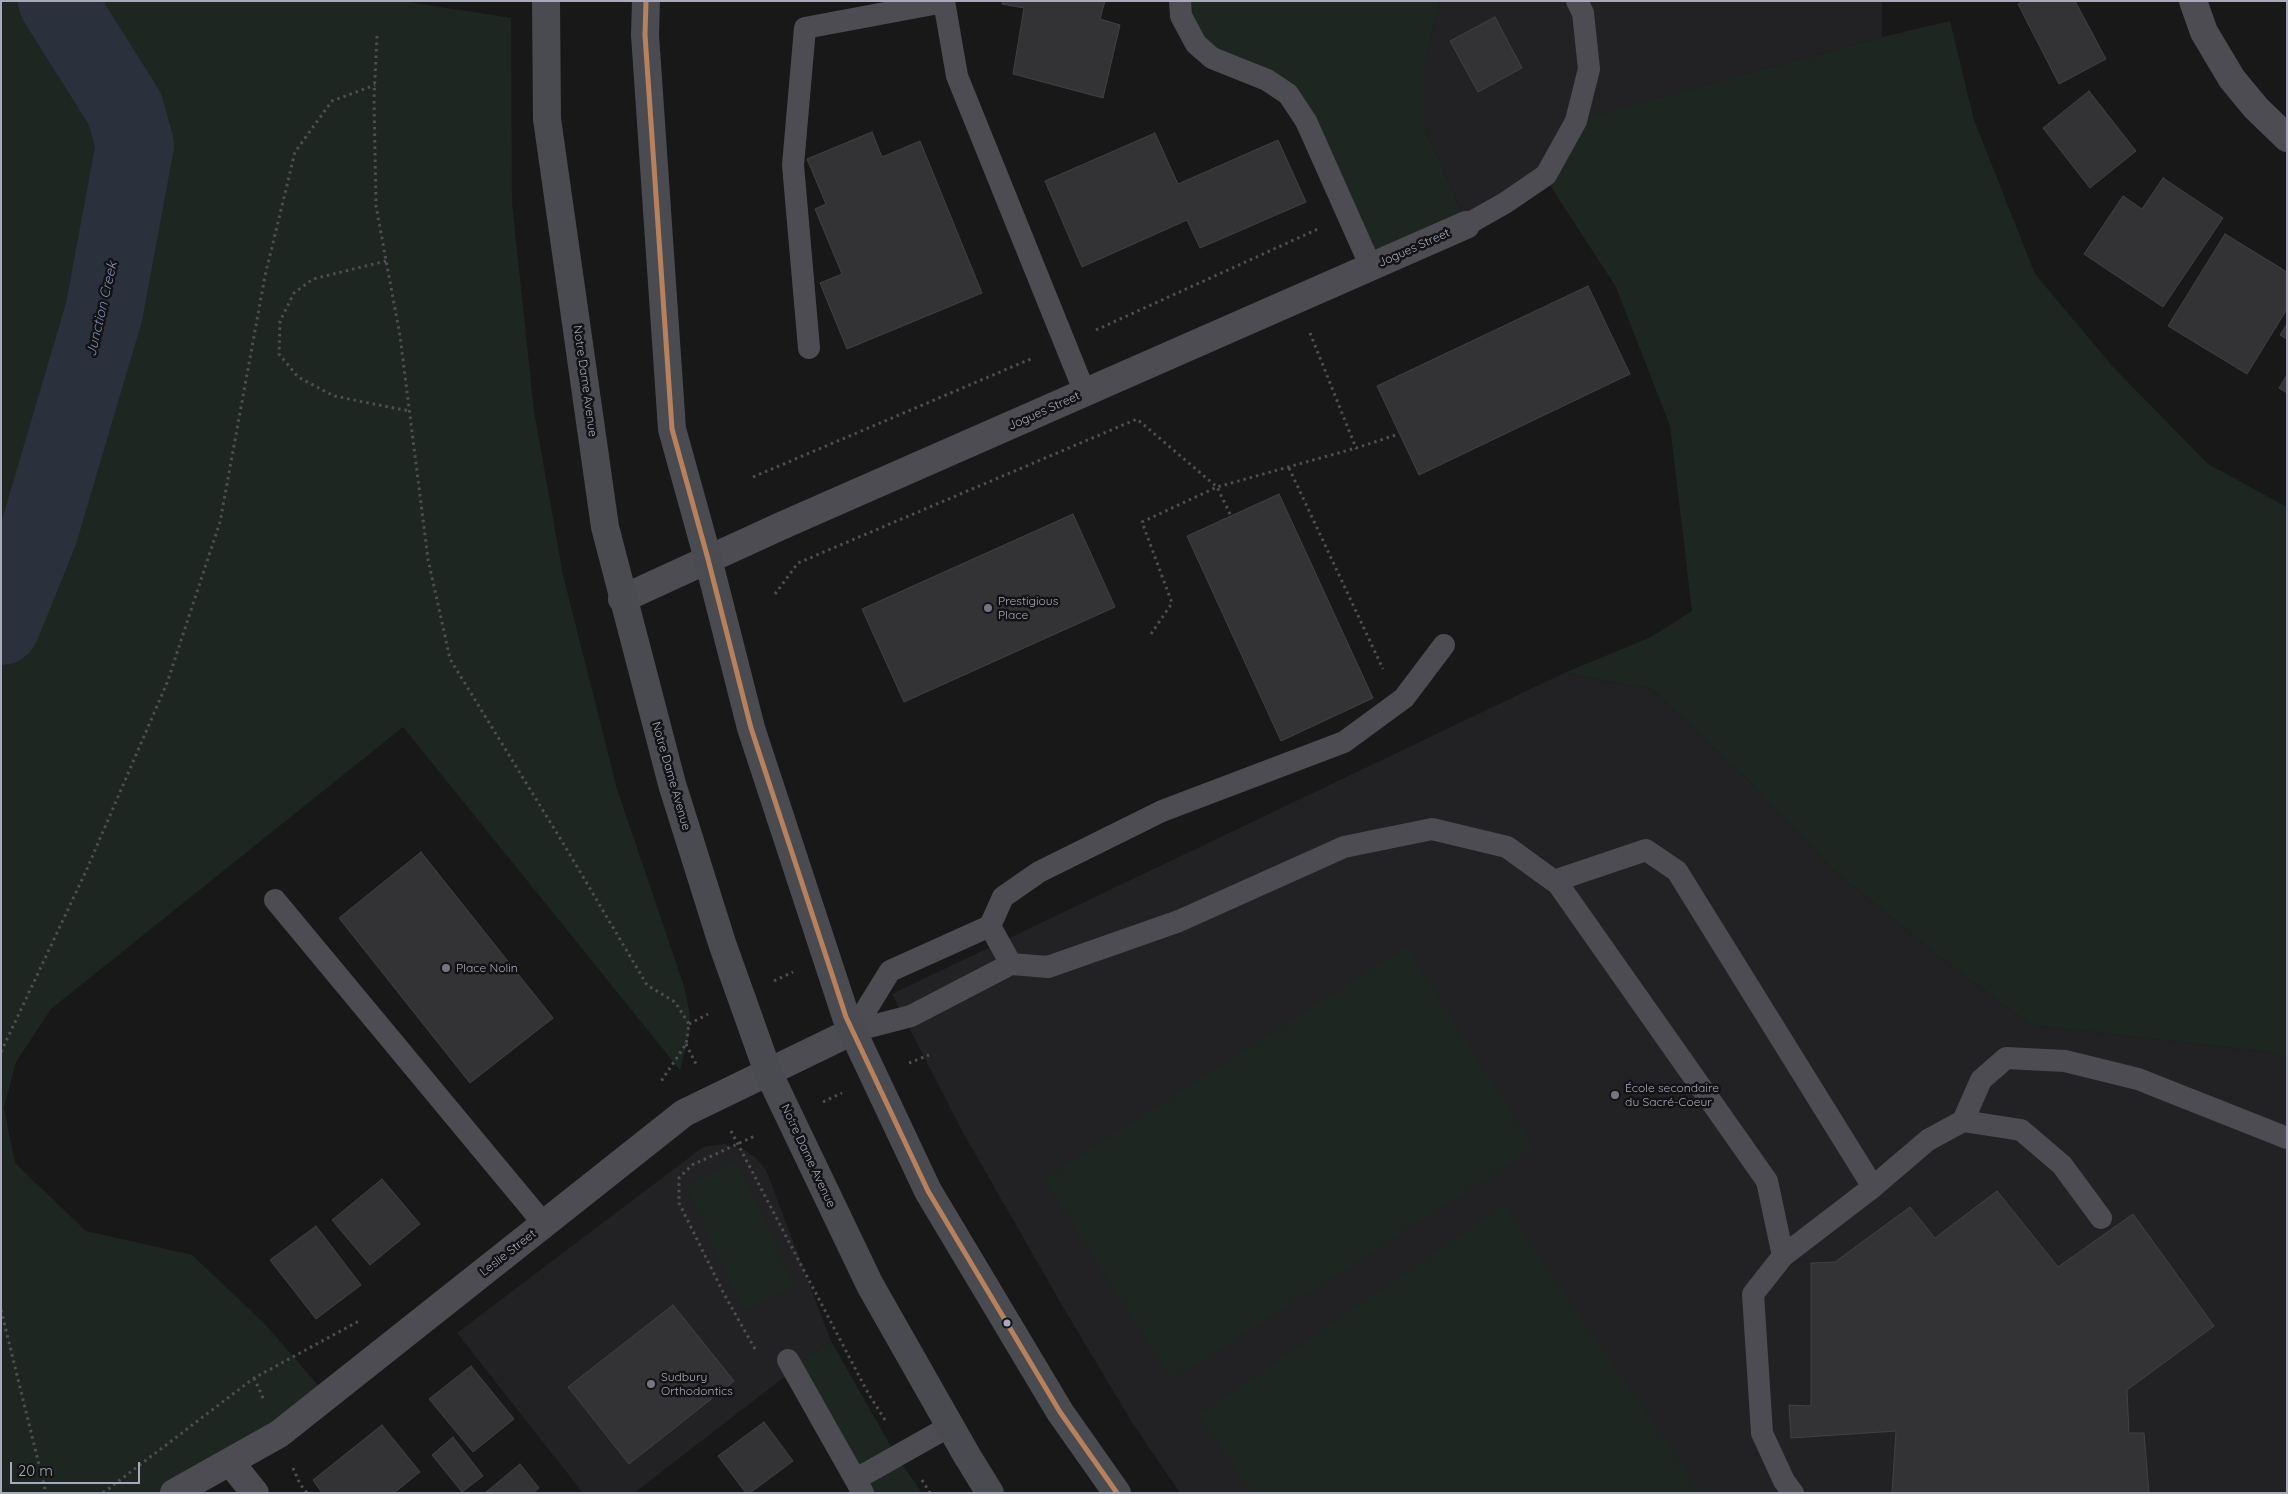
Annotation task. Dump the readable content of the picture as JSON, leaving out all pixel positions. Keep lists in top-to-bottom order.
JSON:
{
  "streets": {
    "main road": ["Notre Dame Avenue"],
    "street": ["Jogues Street", "Leslie Street"]
  },
  "crossings": [
    ["Jogues Street", "Notre Dame Avenue"],
    ["Notre Dame Avenue", "Leslie Street"]
  ],
  "water": ["Junction Creek"],
  "places": [
    "Prestigious Place",
    "Place Nolin",
    "École secondaire du Sacré-Coeur",
    "Sudbury Orthodontics"
  ],
  "scale_bar": "20 m"
}
